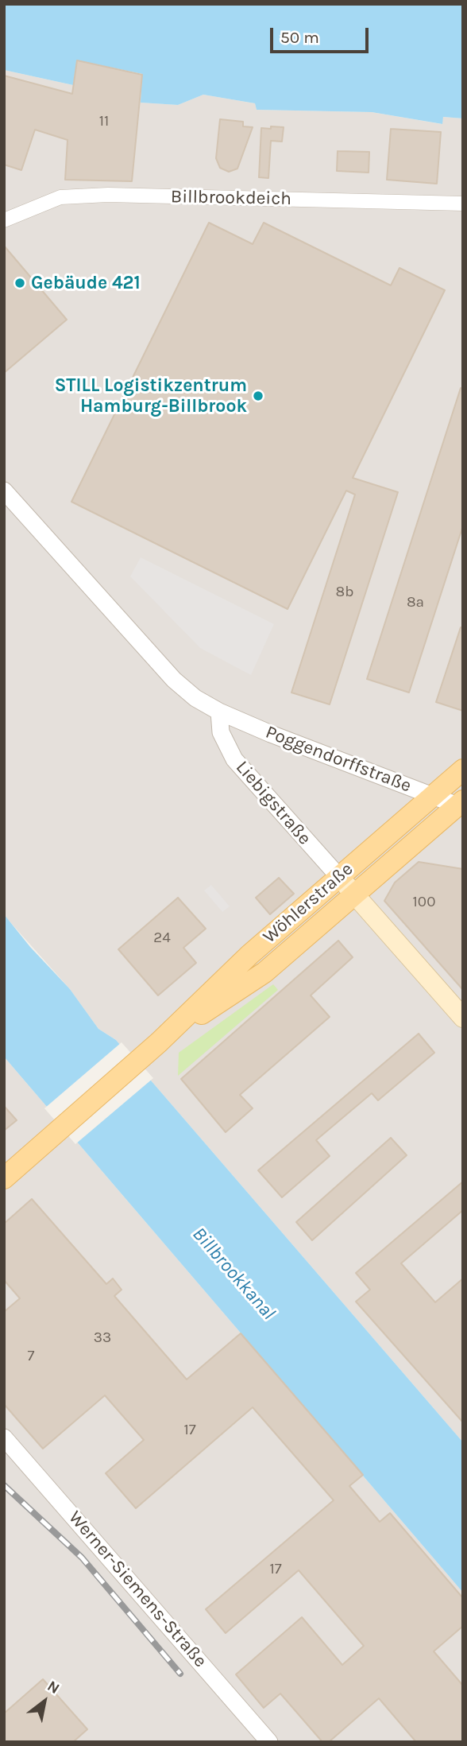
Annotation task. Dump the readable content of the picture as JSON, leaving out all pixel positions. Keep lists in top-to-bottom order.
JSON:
{
  "streets": {
    "main road": ["Liebigstraße", "Wöhlerstraße"],
    "street": ["Billbrookdeich", "Poggendorffstraße", "Werner-Siemens-Straße"]
  },
  "crossings": [
    ["Poggendorffstraße", "Liebigstraße"],
    ["Poggendorffstraße", "Wöhlerstraße"],
    ["Liebigstraße", "Wöhlerstraße"]
  ],
  "water": ["Billbrookkanal"],
  "places": ["Gebäude 421", "STILL Logistikzentrum Hamburg-Billbrook"],
  "house_numbers": [
    "11",
    "8b",
    "8a",
    "100",
    "24",
    "33",
    "7",
    "17",
    "17"
  ],
  "scale_bar": "50 m",
  "north": "top right"
}
